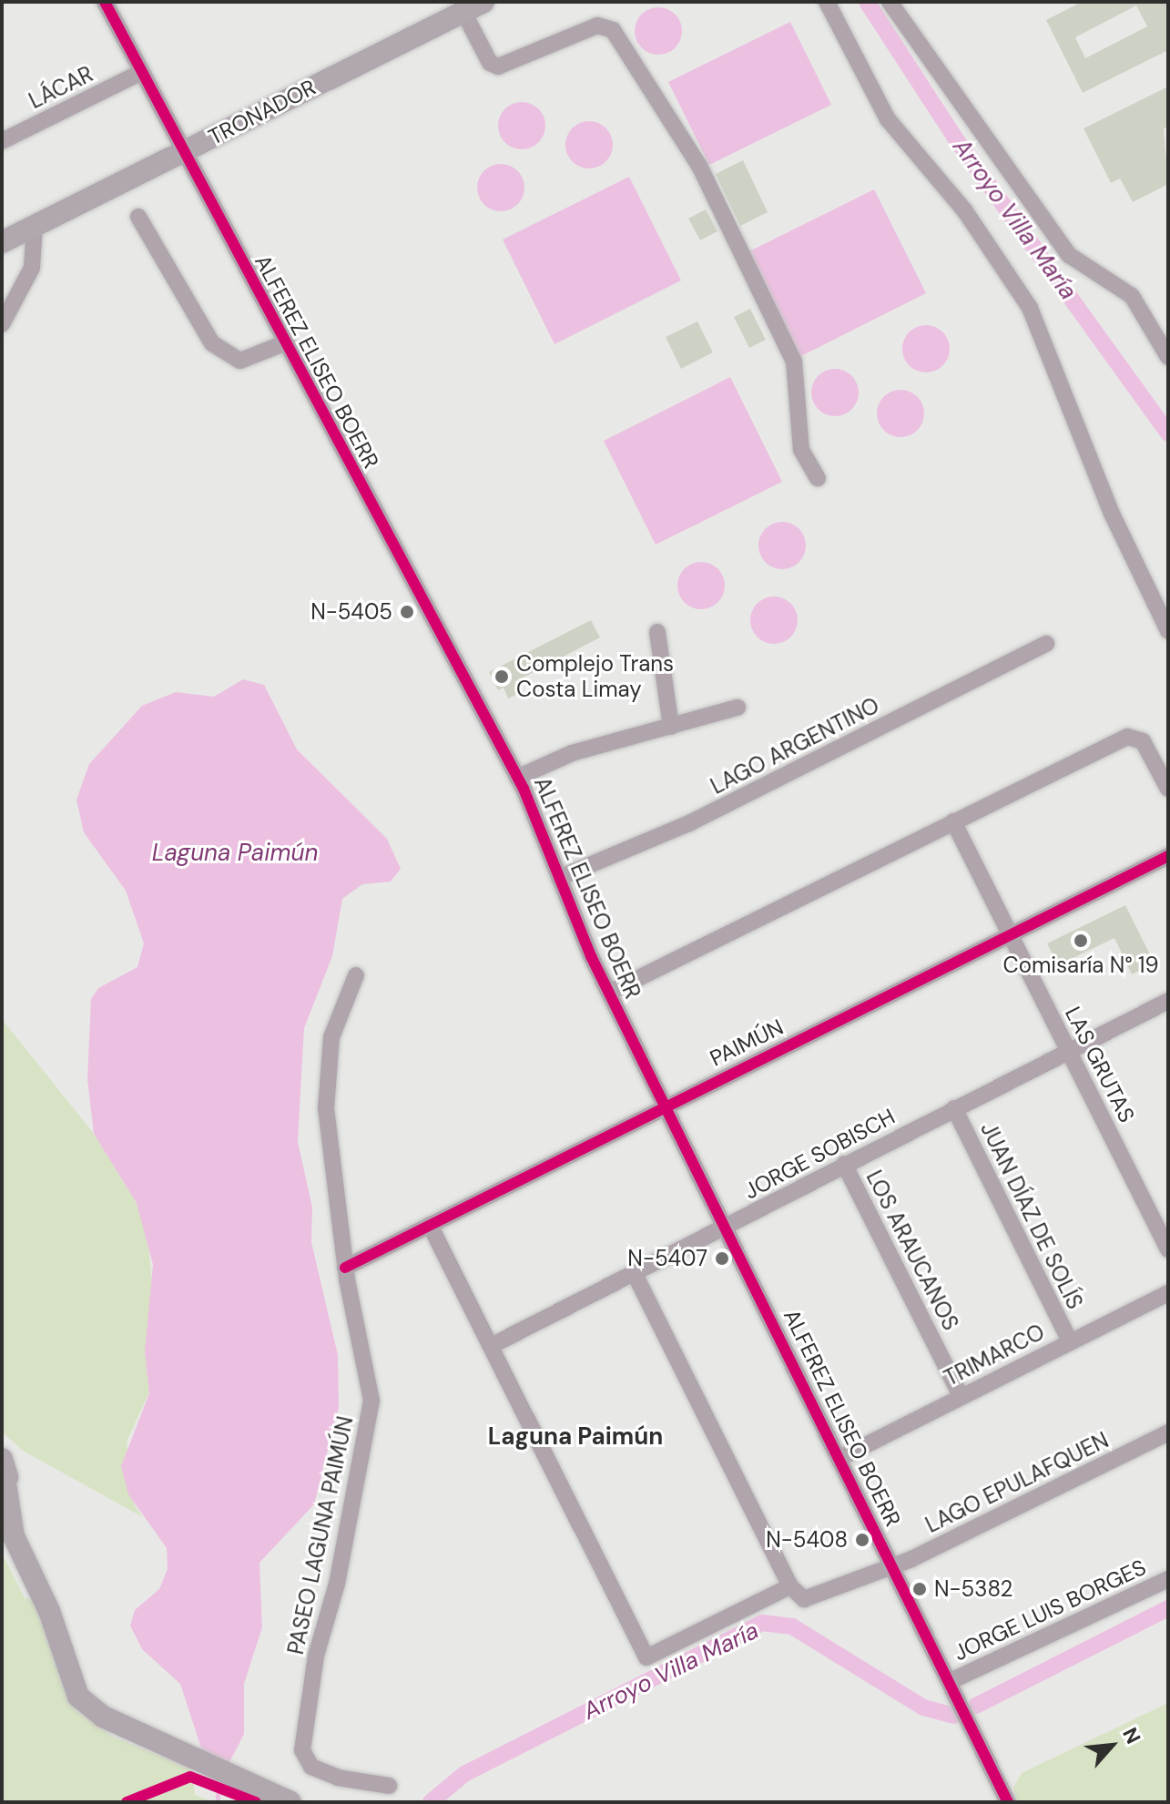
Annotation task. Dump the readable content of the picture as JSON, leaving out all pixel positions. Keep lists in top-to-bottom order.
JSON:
{
  "streets": {
    "main road": ["TRONADOR"],
    "street": [
      "LÁCAR",
      "ALFEREZ ELISEO BOERR",
      "LAGO ARGENTINO",
      "PAIMÚN",
      "LAS GRUTAS",
      "JORGE SOBISCH",
      "JUAN DÍAZ DE SOLÍS",
      "LOS ARAUCANOS",
      "TRIMARCO",
      "LAGO EPULAFQUEN",
      "PASEO LAGUNA PAIMÚN",
      "JORGE LUIS BORGES"
    ]
  },
  "crossings": [
    ["LÁCAR", "ALFEREZ ELISEO BOERR"],
    ["TRONADOR", "ALFEREZ ELISEO BOERR"],
    ["ALFEREZ ELISEO BOERR", "LAGO ARGENTINO"],
    ["ALFEREZ ELISEO BOERR", "PAIMÚN"],
    ["ALFEREZ ELISEO BOERR", "JORGE SOBISCH"],
    ["ALFEREZ ELISEO BOERR", "TRIMARCO"],
    ["ALFEREZ ELISEO BOERR", "LAGO EPULAFQUEN"],
    ["ALFEREZ ELISEO BOERR", "JORGE LUIS BORGES"],
    ["PAIMÚN", "LAS GRUTAS"],
    ["PAIMÚN", "PASEO LAGUNA PAIMÚN"],
    ["LAS GRUTAS", "JORGE SOBISCH"],
    ["JORGE SOBISCH", "JUAN DÍAZ DE SOLÍS"],
    ["JORGE SOBISCH", "LOS ARAUCANOS"],
    ["JUAN DÍAZ DE SOLÍS", "TRIMARCO"],
    ["LOS ARAUCANOS", "TRIMARCO"]
  ],
  "districts": ["Laguna Paimún"],
  "water": ["Arroyo Villa María", "Laguna Paimún"],
  "places": [
    "N-5405",
    "Complejo Trans Costa Limay",
    "Comisaría N° 19",
    "N-5407",
    "N-5408",
    "N-5382"
  ],
  "north": "top right"
}
